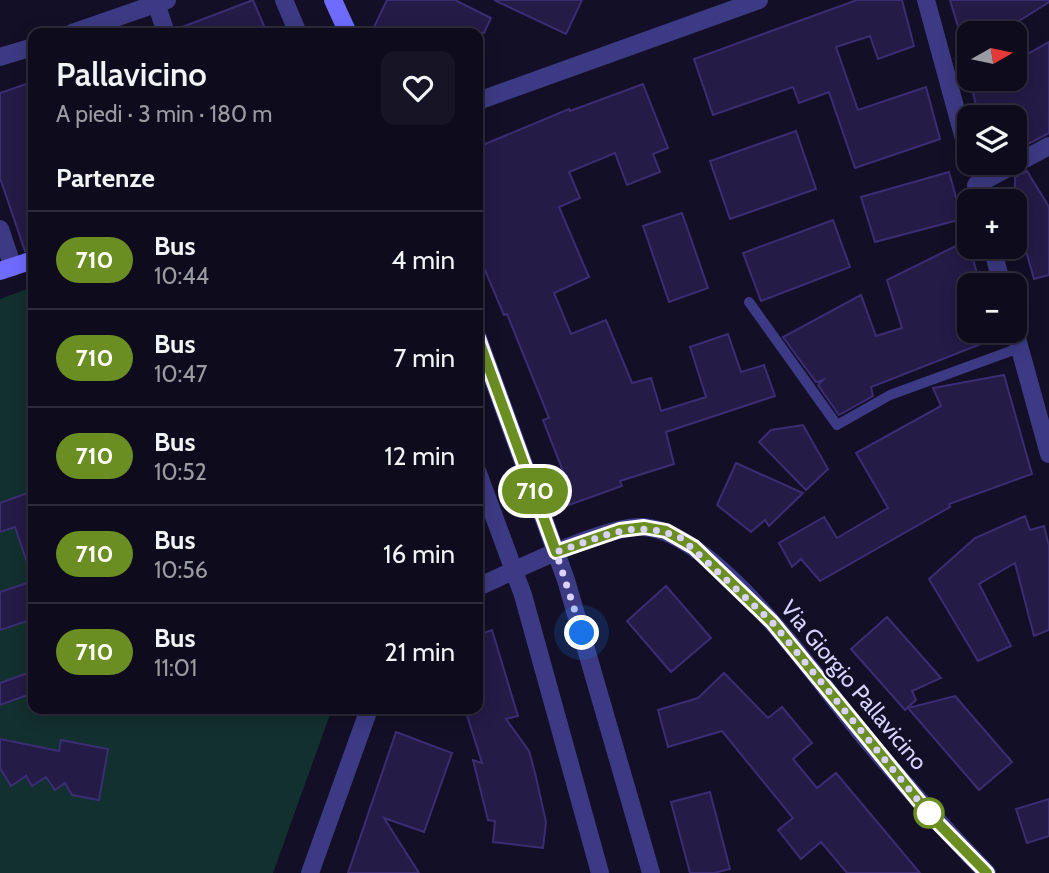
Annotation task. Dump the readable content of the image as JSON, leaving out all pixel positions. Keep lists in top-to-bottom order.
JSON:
{
  "streets": {
    "street": ["Via Giorgio Pallavicino"]
  },
  "lines": ["bus line 710"],
  "north": "right",
  "page": {
    "on_map": "710",
    "map_buttons": ["+", "−"],
    "heading": [
      ["Pallavicino", "A piedi · 3 min · 180 m"],
      "Partenze"
    ],
    "list": [
      {
        "mark": "710",
        "name": "Bus",
        "note": "10:44",
        "value": "4 min"
      },
      {
        "mark": "710",
        "name": "Bus",
        "note": "10:47",
        "value": "7 min"
      },
      {
        "mark": "710",
        "name": "Bus",
        "note": "10:52",
        "value": "12 min"
      },
      {
        "mark": "710",
        "name": "Bus",
        "note": "10:56",
        "value": "16 min"
      },
      {
        "mark": "710",
        "name": "Bus",
        "note": "11:01",
        "value": "21 min"
      }
    ]
  }
}
